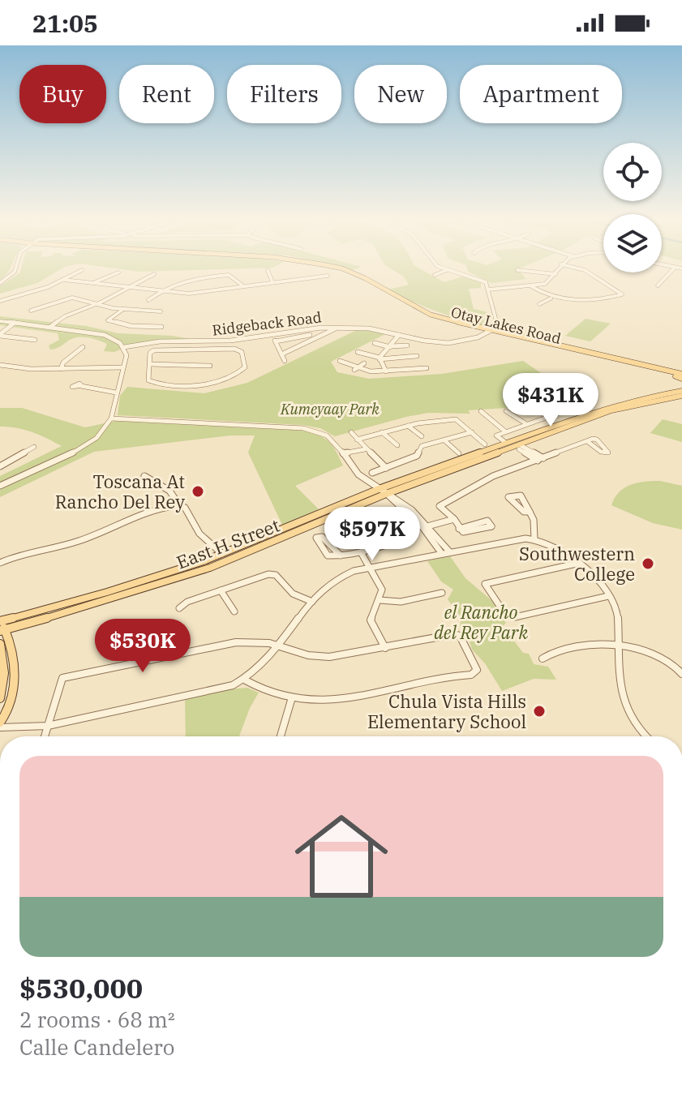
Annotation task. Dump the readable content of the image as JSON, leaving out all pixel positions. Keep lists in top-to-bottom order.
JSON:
{
  "streets": {
    "main road": ["Otay Lakes Road", "East H Street"],
    "street": ["Ridgeback Road"]
  },
  "crossings": [
    ["Ridgeback Road", "Otay Lakes Road"]
  ],
  "parks": ["Kumeyaay Park", "el Rancho del Rey Park"],
  "places": ["Toscana At Rancho Del Rey", "Southwestern College", "Chula Vista Hills Elementary School"],
  "page": {
    "status": "21:05",
    "chip": [
      "Buy",
      "Rent",
      "Filters",
      "New",
      "Apartment"
    ],
    "price": ["$431K", "$597K", "$530K"],
    "list": [
      {
        "name": "$530,000",
        "note": "2 rooms · 68 m² · Calle Candelero"
      }
    ]
  }
}
